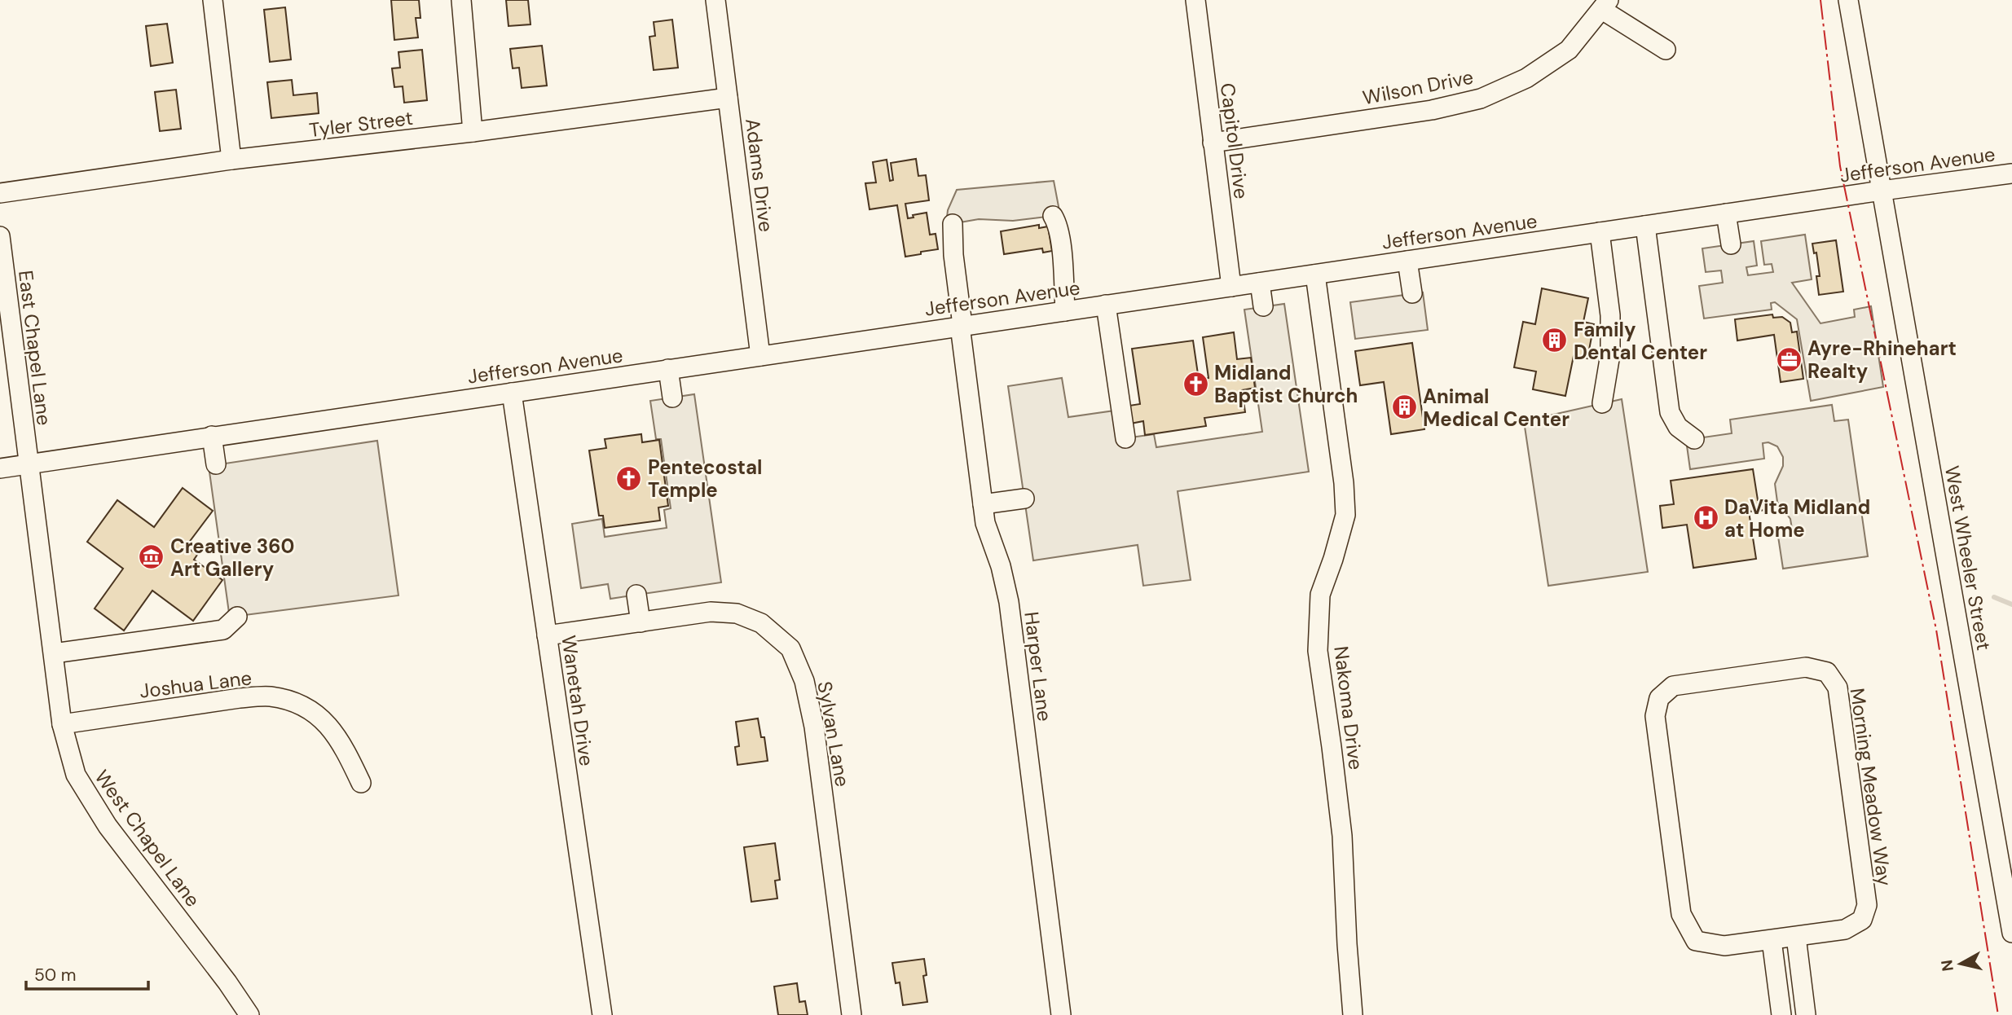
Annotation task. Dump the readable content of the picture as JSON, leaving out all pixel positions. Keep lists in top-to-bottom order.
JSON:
{
  "streets": {
    "street": [
      "Wilson Drive",
      "Tyler Street",
      "Capitol Drive",
      "Jefferson Avenue",
      "Adams Drive",
      "East Chapel Lane",
      "West Wheeler Street",
      "Harper Lane",
      "Joshua Lane",
      "Wanetah Drive",
      "Nakoma Drive",
      "Sylvan Lane",
      "Morning Meadow Way",
      "West Chapel Lane"
    ]
  },
  "crossings": [
    ["Wilson Drive", "Capitol Drive"],
    ["Tyler Street", "Adams Drive"],
    ["Capitol Drive", "Jefferson Avenue"],
    ["Jefferson Avenue", "Adams Drive"],
    ["Jefferson Avenue", "East Chapel Lane"],
    ["Jefferson Avenue", "West Wheeler Street"],
    ["Jefferson Avenue", "Harper Lane"],
    ["Jefferson Avenue", "Wanetah Drive"],
    ["Jefferson Avenue", "Nakoma Drive"],
    ["Jefferson Avenue", "West Chapel Lane"],
    ["East Chapel Lane", "West Chapel Lane"],
    ["Joshua Lane", "West Chapel Lane"],
    ["Wanetah Drive", "Sylvan Lane"]
  ],
  "places": {
    "building": ["Family Dental Center", "Animal Medical Center"],
    "office": ["Ayre-Rhinehart Realty"],
    "church": ["Midland Baptist Church", "Pentecostal Temple"],
    "hospital": ["DaVita Midland at Home"],
    "museum": ["Creative 360 Art Gallery"]
  },
  "scale_bar": "50 m",
  "north": "left"
}
